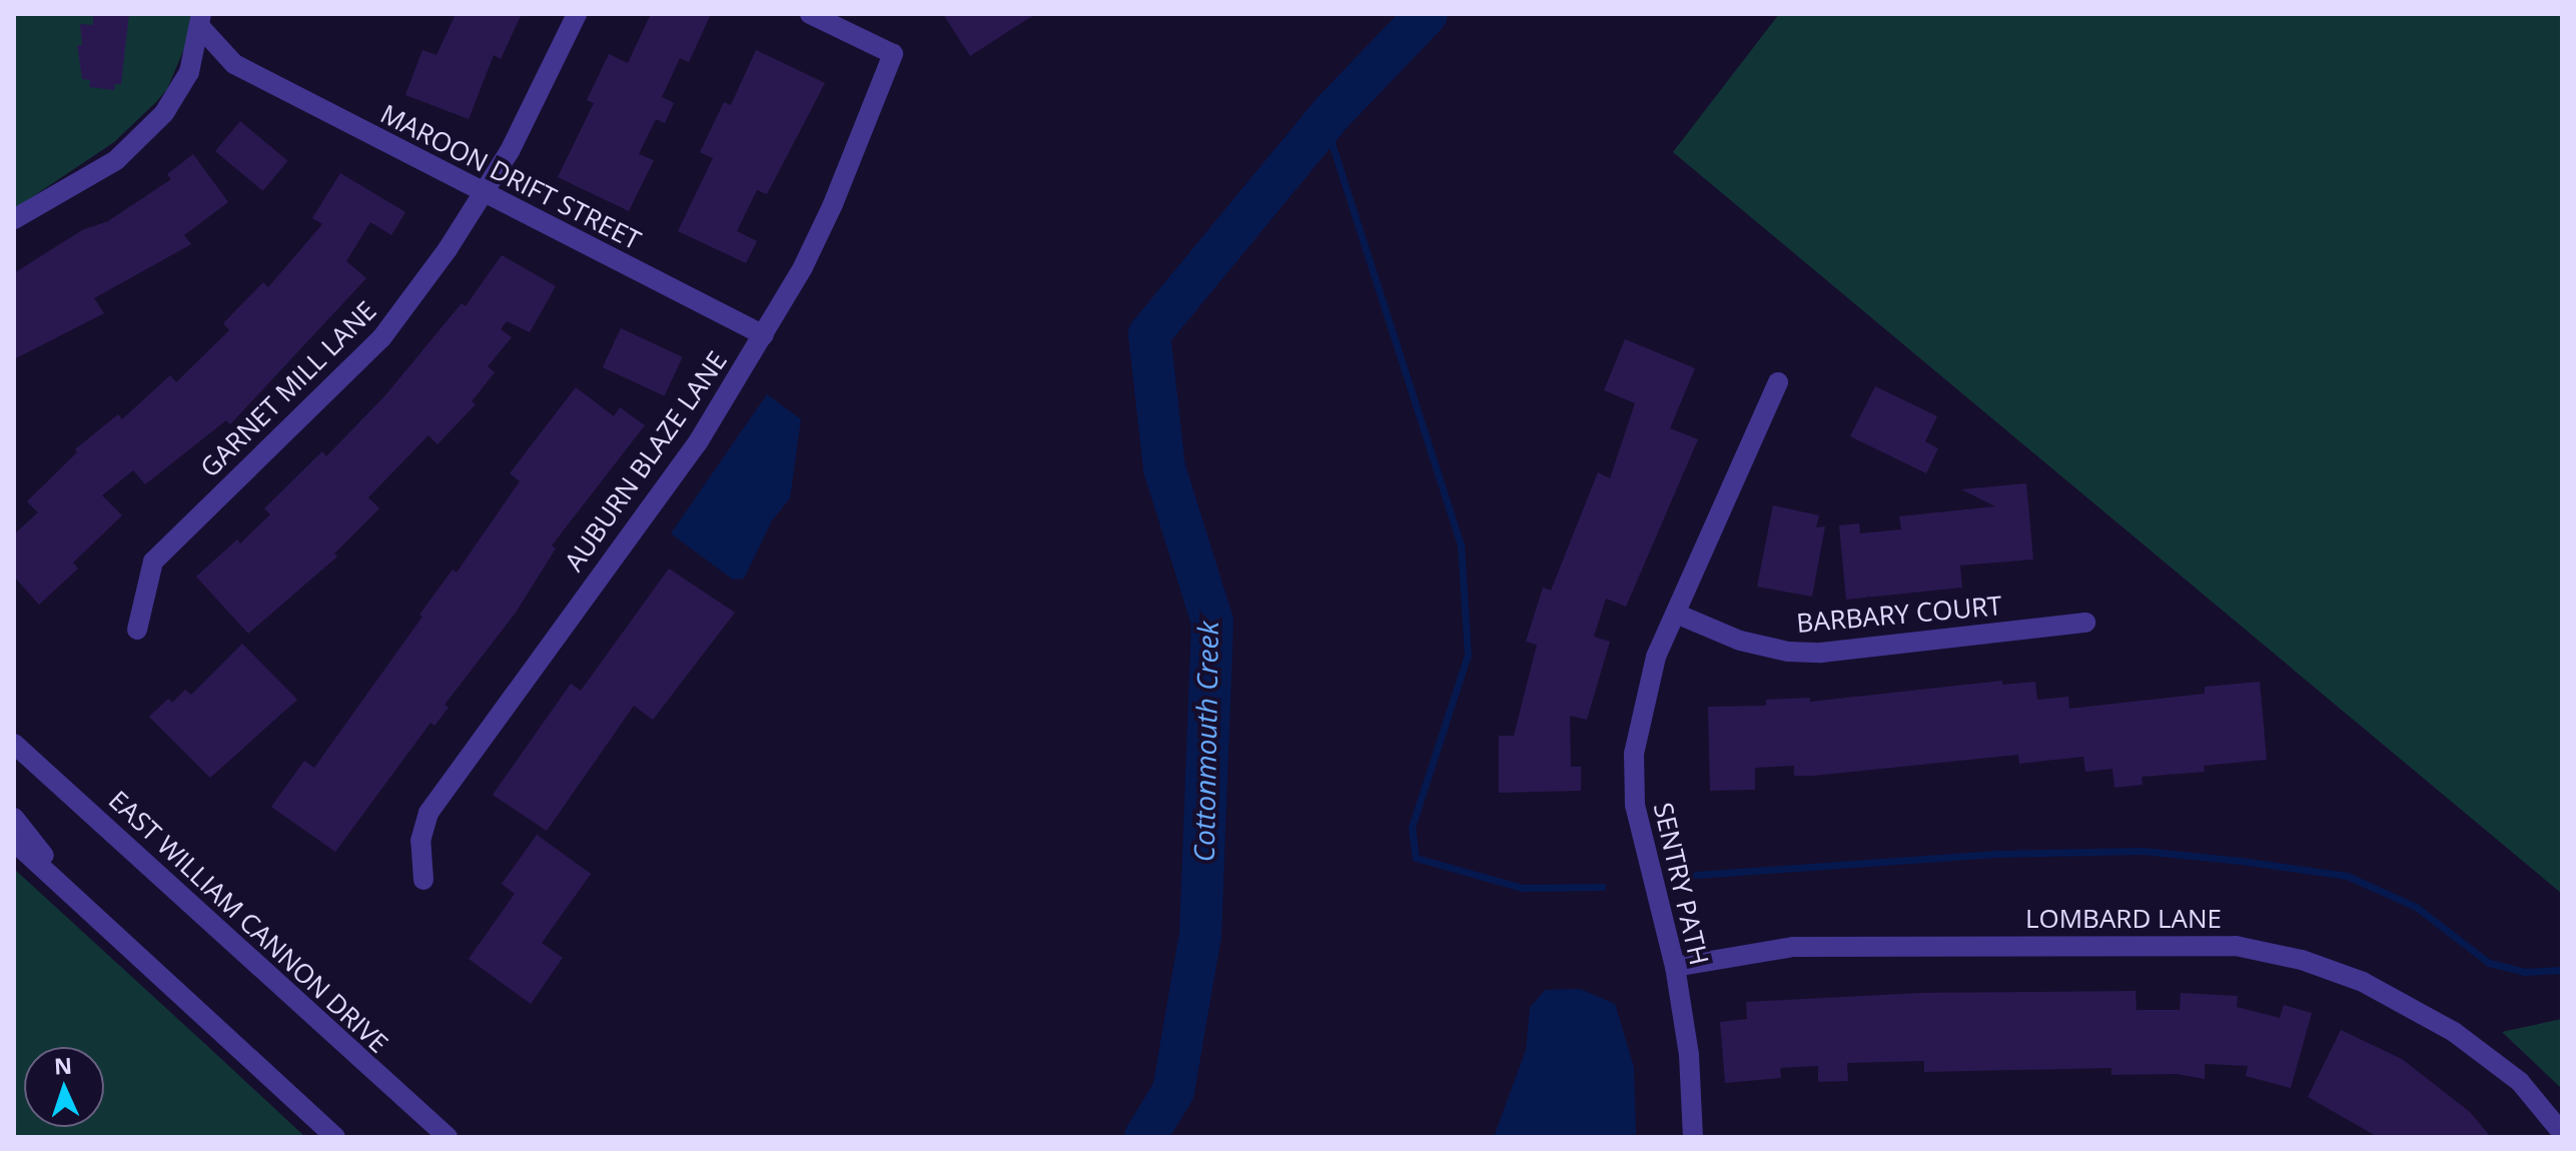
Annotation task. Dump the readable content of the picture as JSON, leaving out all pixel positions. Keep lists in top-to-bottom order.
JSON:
{
  "streets": {
    "street": [
      "MAROON DRIFT STREET",
      "GARNET MILL LANE",
      "AUBURN BLAZE LANE",
      "BARBARY COURT",
      "SENTRY PATH",
      "LOMBARD LANE",
      "EAST WILLIAM CANNON DRIVE"
    ]
  },
  "crossings": [
    ["MAROON DRIFT STREET", "GARNET MILL LANE"],
    ["MAROON DRIFT STREET", "AUBURN BLAZE LANE"],
    ["BARBARY COURT", "SENTRY PATH"],
    ["SENTRY PATH", "LOMBARD LANE"]
  ],
  "water": ["Cottonmouth Creek"],
  "north": "top"
}
